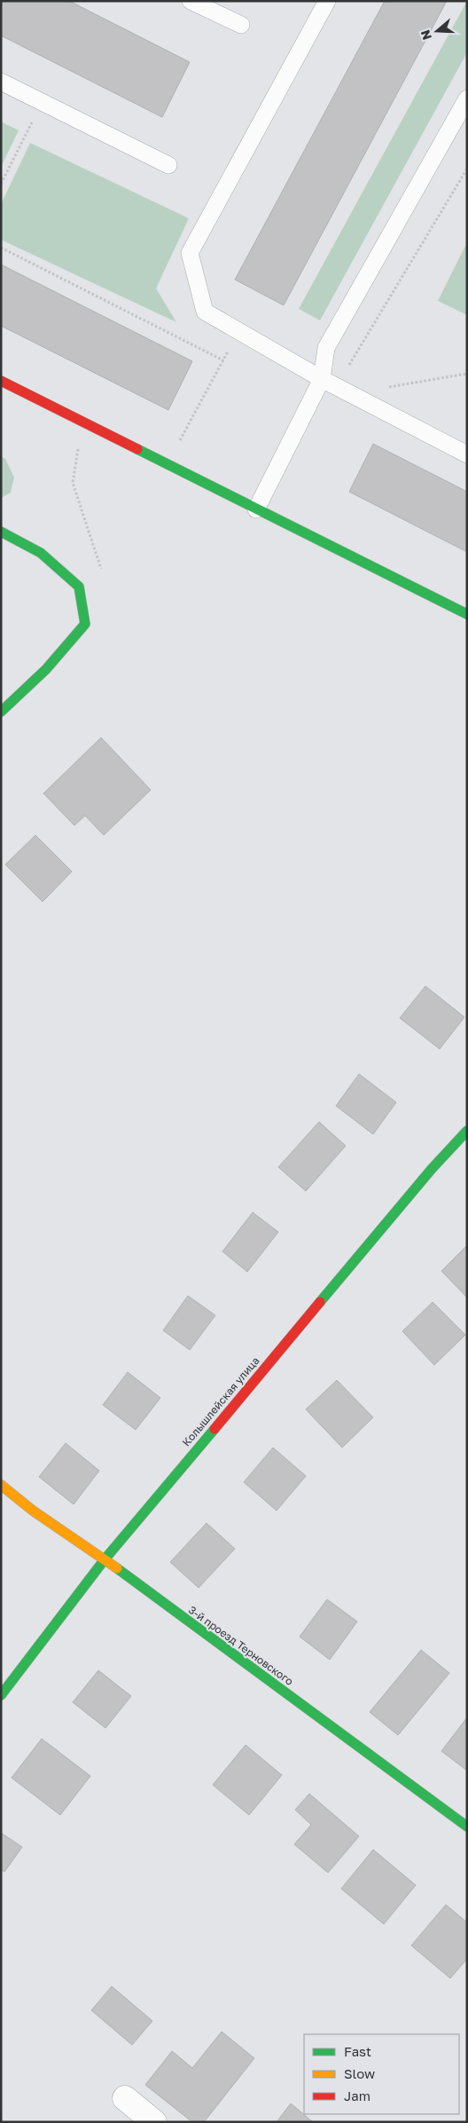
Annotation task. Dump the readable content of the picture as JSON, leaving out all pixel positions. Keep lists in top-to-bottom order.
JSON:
{
  "streets": {
    "street": ["Колышлейская улица", "3-й проезд Терновского"]
  },
  "crossings": [
    ["Колышлейская улица", "3-й проезд Терновского"]
  ],
  "legend": ["Fast", "Slow", "Jam"],
  "north": "left"
}
